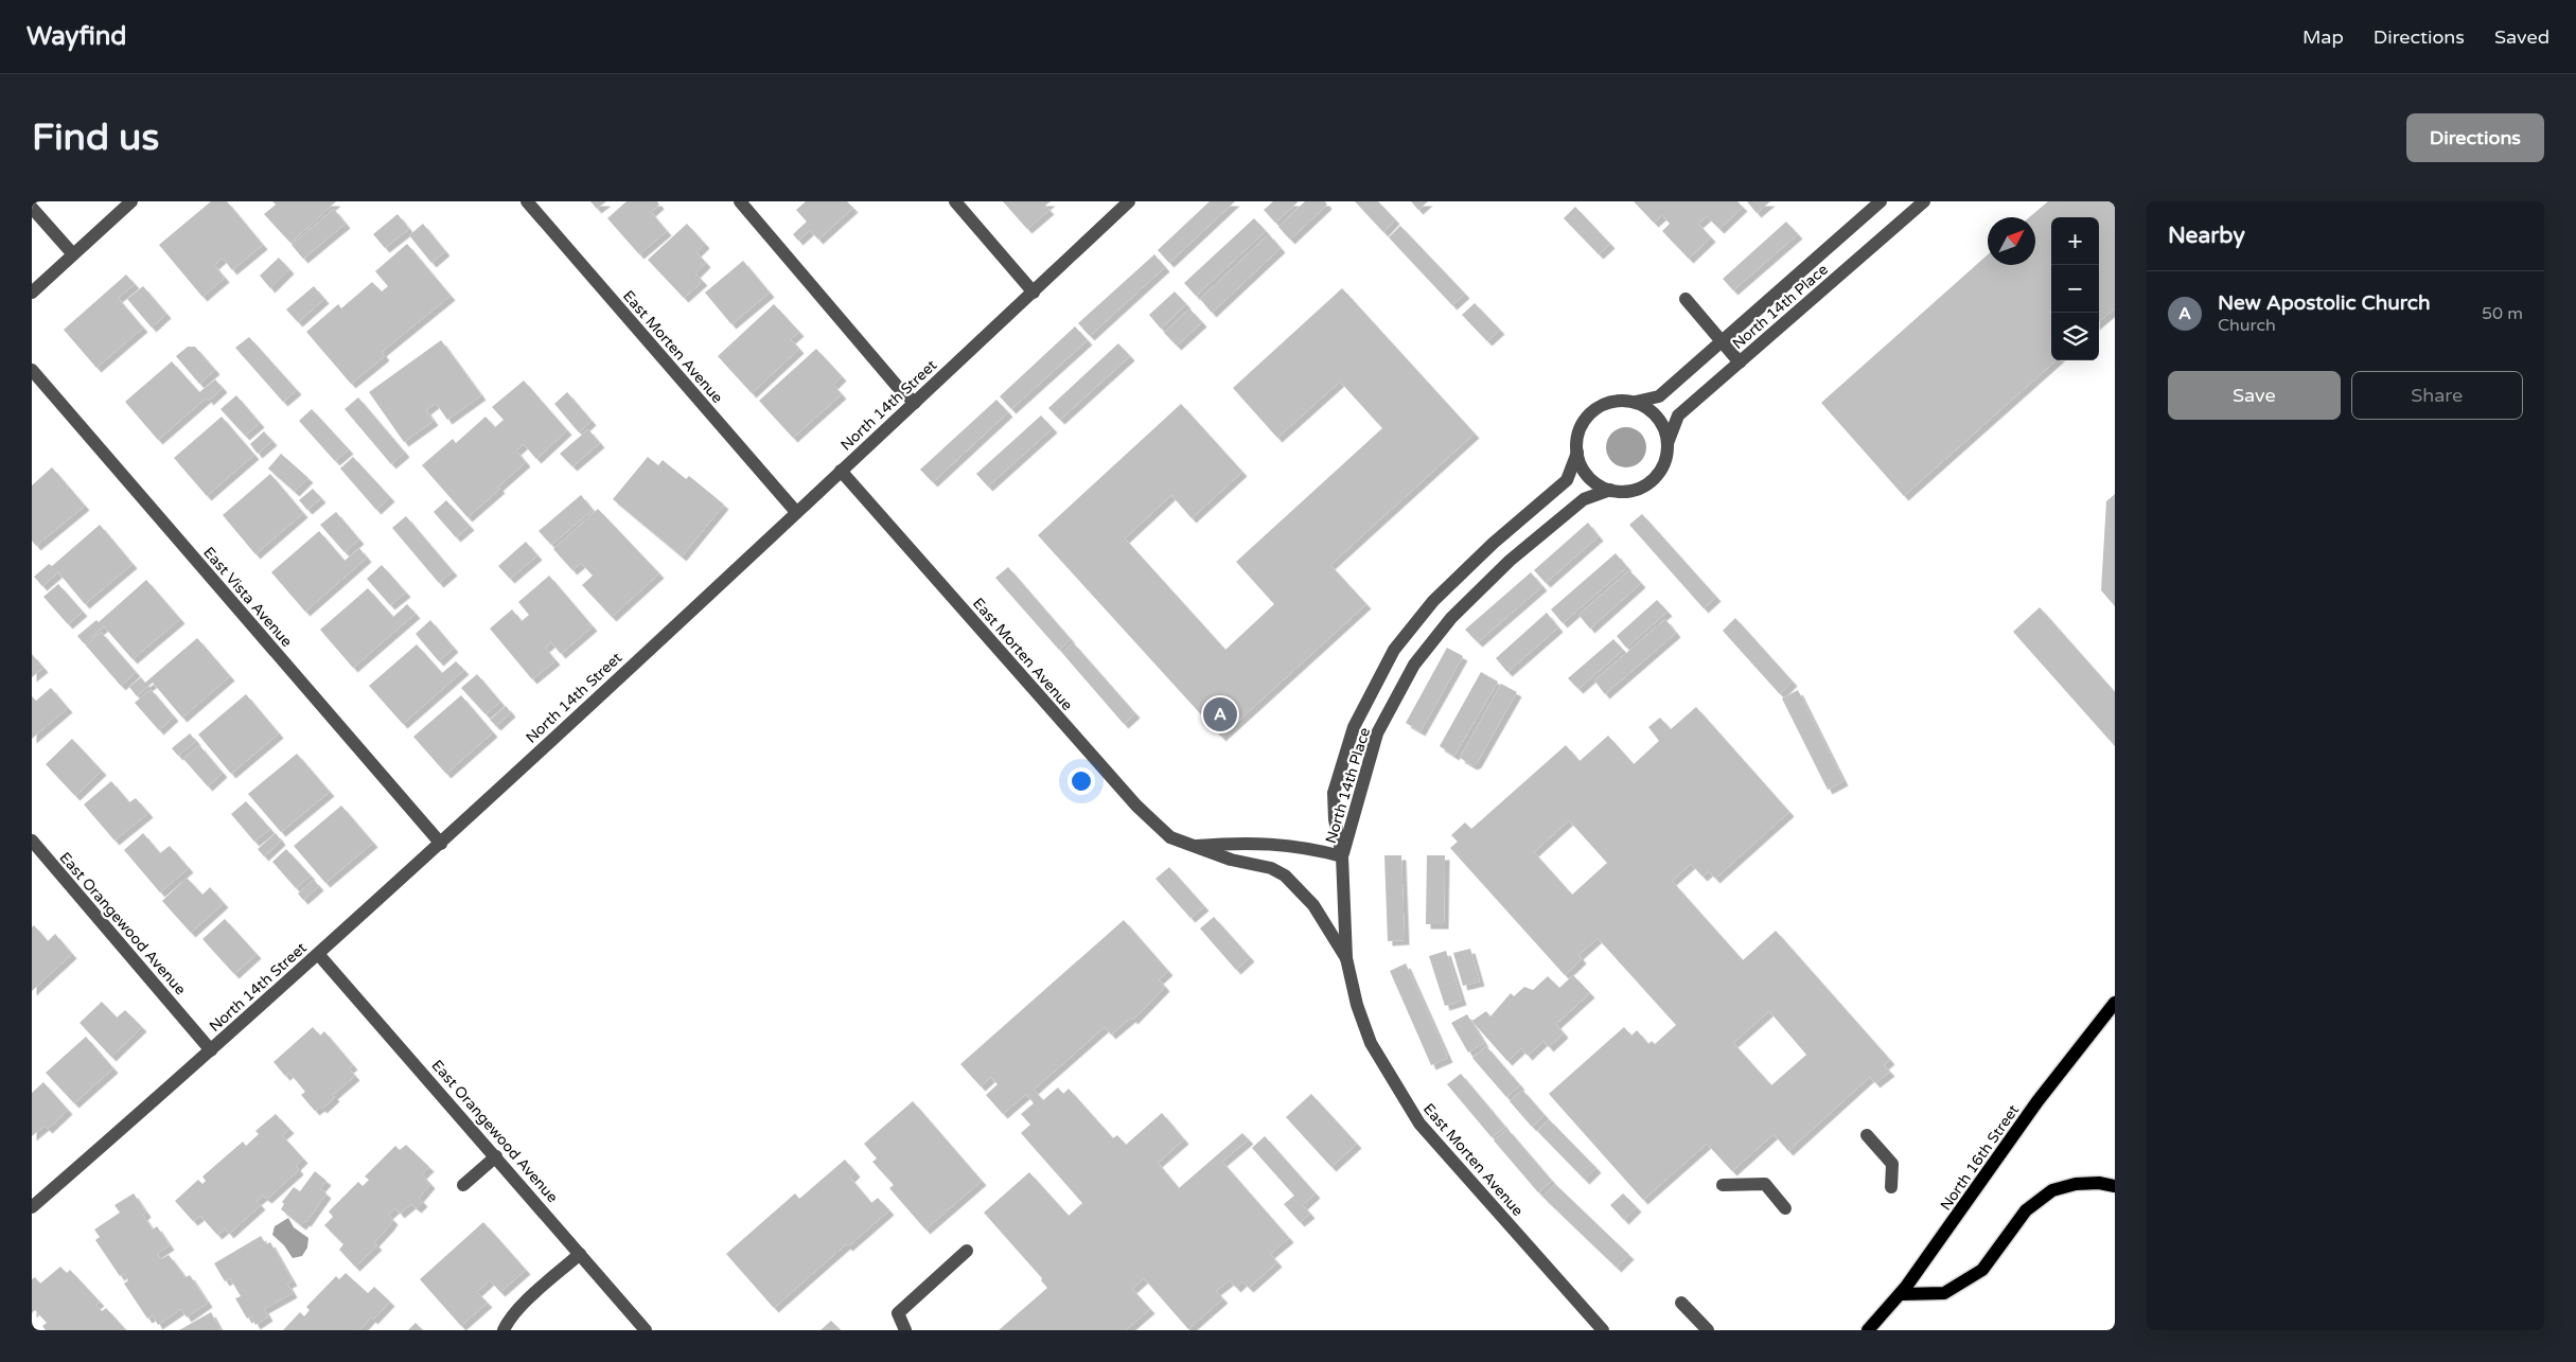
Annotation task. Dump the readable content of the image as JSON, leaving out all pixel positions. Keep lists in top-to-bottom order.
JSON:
{
  "streets": {
    "main road": ["North 16th Street"],
    "street": [
      "North 14th Place",
      "East Morten Avenue",
      "North 14th Street",
      "East Vista Avenue",
      "East Orangewood Avenue"
    ]
  },
  "crossings": [
    ["North 14th Place", "East Morten Avenue"],
    ["East Morten Avenue", "North 14th Street"],
    ["North 14th Street", "East Vista Avenue"],
    ["North 14th Street", "East Orangewood Avenue"]
  ],
  "north": "top right",
  "page": {
    "header": "Wayfind",
    "nav": ["Map", "Directions", "Saved"],
    "buttons": [
      "Directions",
      ["Save", "Share"]
    ],
    "title": "Find us",
    "heading": "Nearby",
    "map_buttons": ["+", "−"],
    "list": [
      {
        "mark": "A",
        "name": "New Apostolic Church",
        "note": "Church",
        "value": "50 m"
      }
    ],
    "pins": "A"
  }
}
